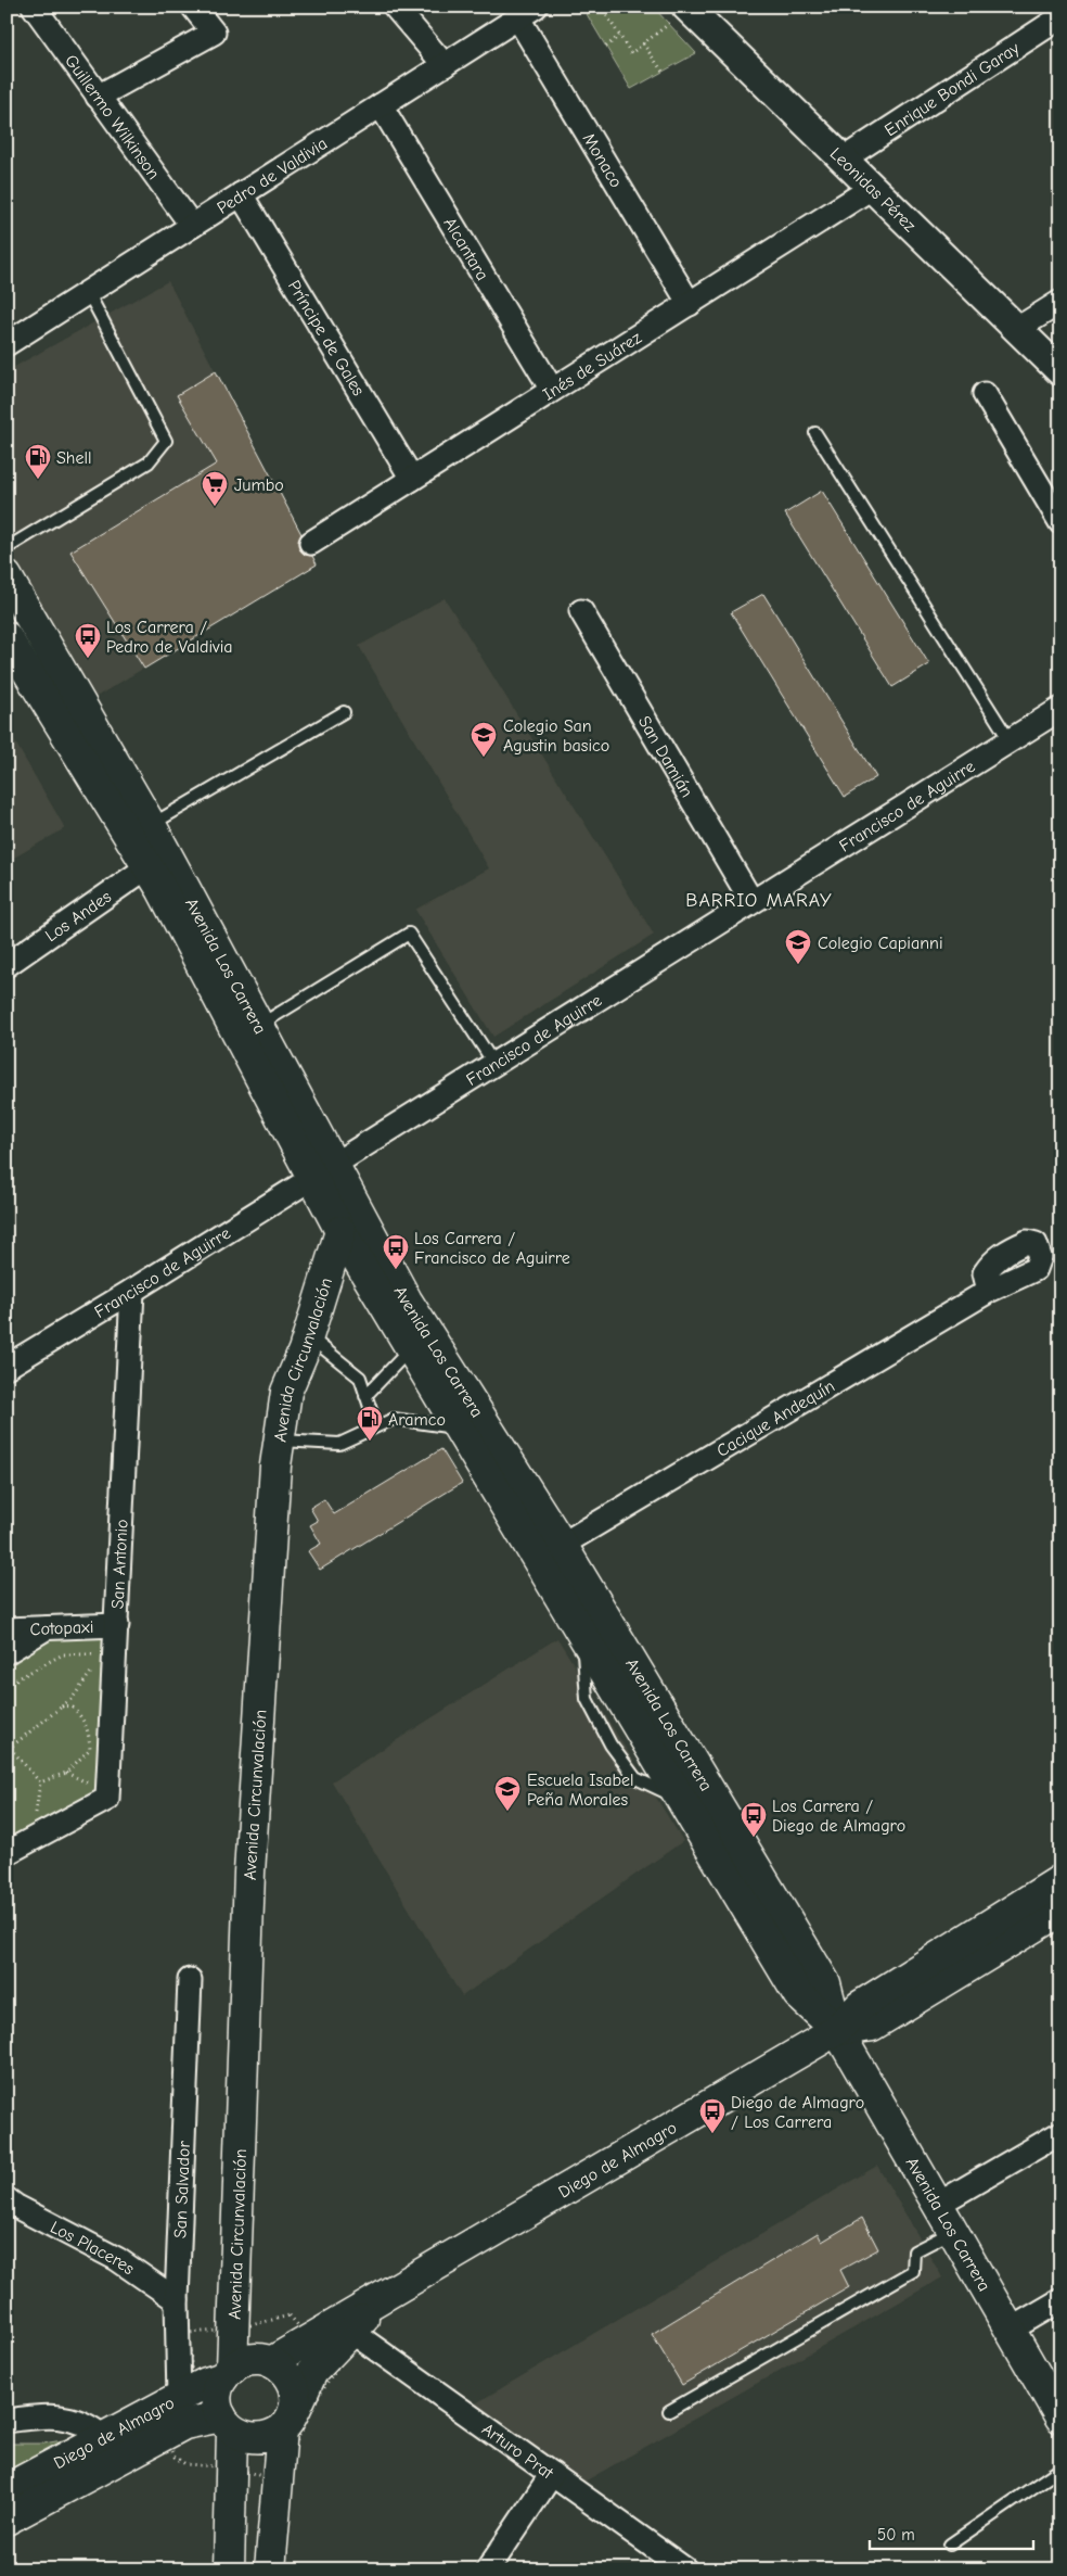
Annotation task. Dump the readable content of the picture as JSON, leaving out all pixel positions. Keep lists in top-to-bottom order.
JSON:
{
  "streets": {
    "main road": ["Avenida Los Carrera", "Avenida Circunvalación", "Diego de Almagro"],
    "street": [
      "Enrique Bondi Garay",
      "Guillermo Wilkinson",
      "Monaco",
      "Pedro de Valdivia",
      "Leonidas Pérez",
      "Alcantara",
      "Príncipe de Gales",
      "Inés de Suárez",
      "San Damián",
      "Francisco de Aguirre",
      "Los Andes",
      "Cacique Andequín",
      "San Antonio",
      "Cotopaxi",
      "San Salvador",
      "Los Placeres",
      "Arturo Prat"
    ]
  },
  "crossings": [
    ["Enrique Bondi Garay", "Leonidas Pérez"],
    ["Guillermo Wilkinson", "Pedro de Valdivia"],
    ["Monaco", "Pedro de Valdivia"],
    ["Monaco", "Inés de Suárez"],
    ["Pedro de Valdivia", "Alcantara"],
    ["Pedro de Valdivia", "Príncipe de Gales"],
    ["Leonidas Pérez", "Inés de Suárez"],
    ["Alcantara", "Inés de Suárez"],
    ["Príncipe de Gales", "Inés de Suárez"],
    ["San Damián", "Francisco de Aguirre"],
    ["Francisco de Aguirre", "Avenida Los Carrera"],
    ["Francisco de Aguirre", "San Antonio"],
    ["Los Andes", "Avenida Los Carrera"],
    ["Avenida Los Carrera", "Avenida Circunvalación"],
    ["Avenida Los Carrera", "Cacique Andequín"],
    ["Avenida Los Carrera", "Diego de Almagro"],
    ["Avenida Circunvalación", "Diego de Almagro"],
    ["San Antonio", "Cotopaxi"],
    ["Diego de Almagro", "San Salvador"],
    ["Diego de Almagro", "Arturo Prat"],
    ["San Salvador", "Los Placeres"]
  ],
  "districts": ["BARRIO MARAY"],
  "places": {
    "fuel station": ["Shell", "Aramco"],
    "supermarket": ["Jumbo"],
    "bus stop": [
      "Los Carrera / Pedro de Valdivia",
      "Los Carrera / Francisco de Aguirre",
      "Los Carrera / Diego de Almagro",
      "Diego de Almagro / Los Carrera"
    ],
    "school or university": ["Colegio San Agustin basico", "Colegio Capianni", "Escuela Isabel Peña Morales"]
  },
  "scale_bar": "50 m"
}
